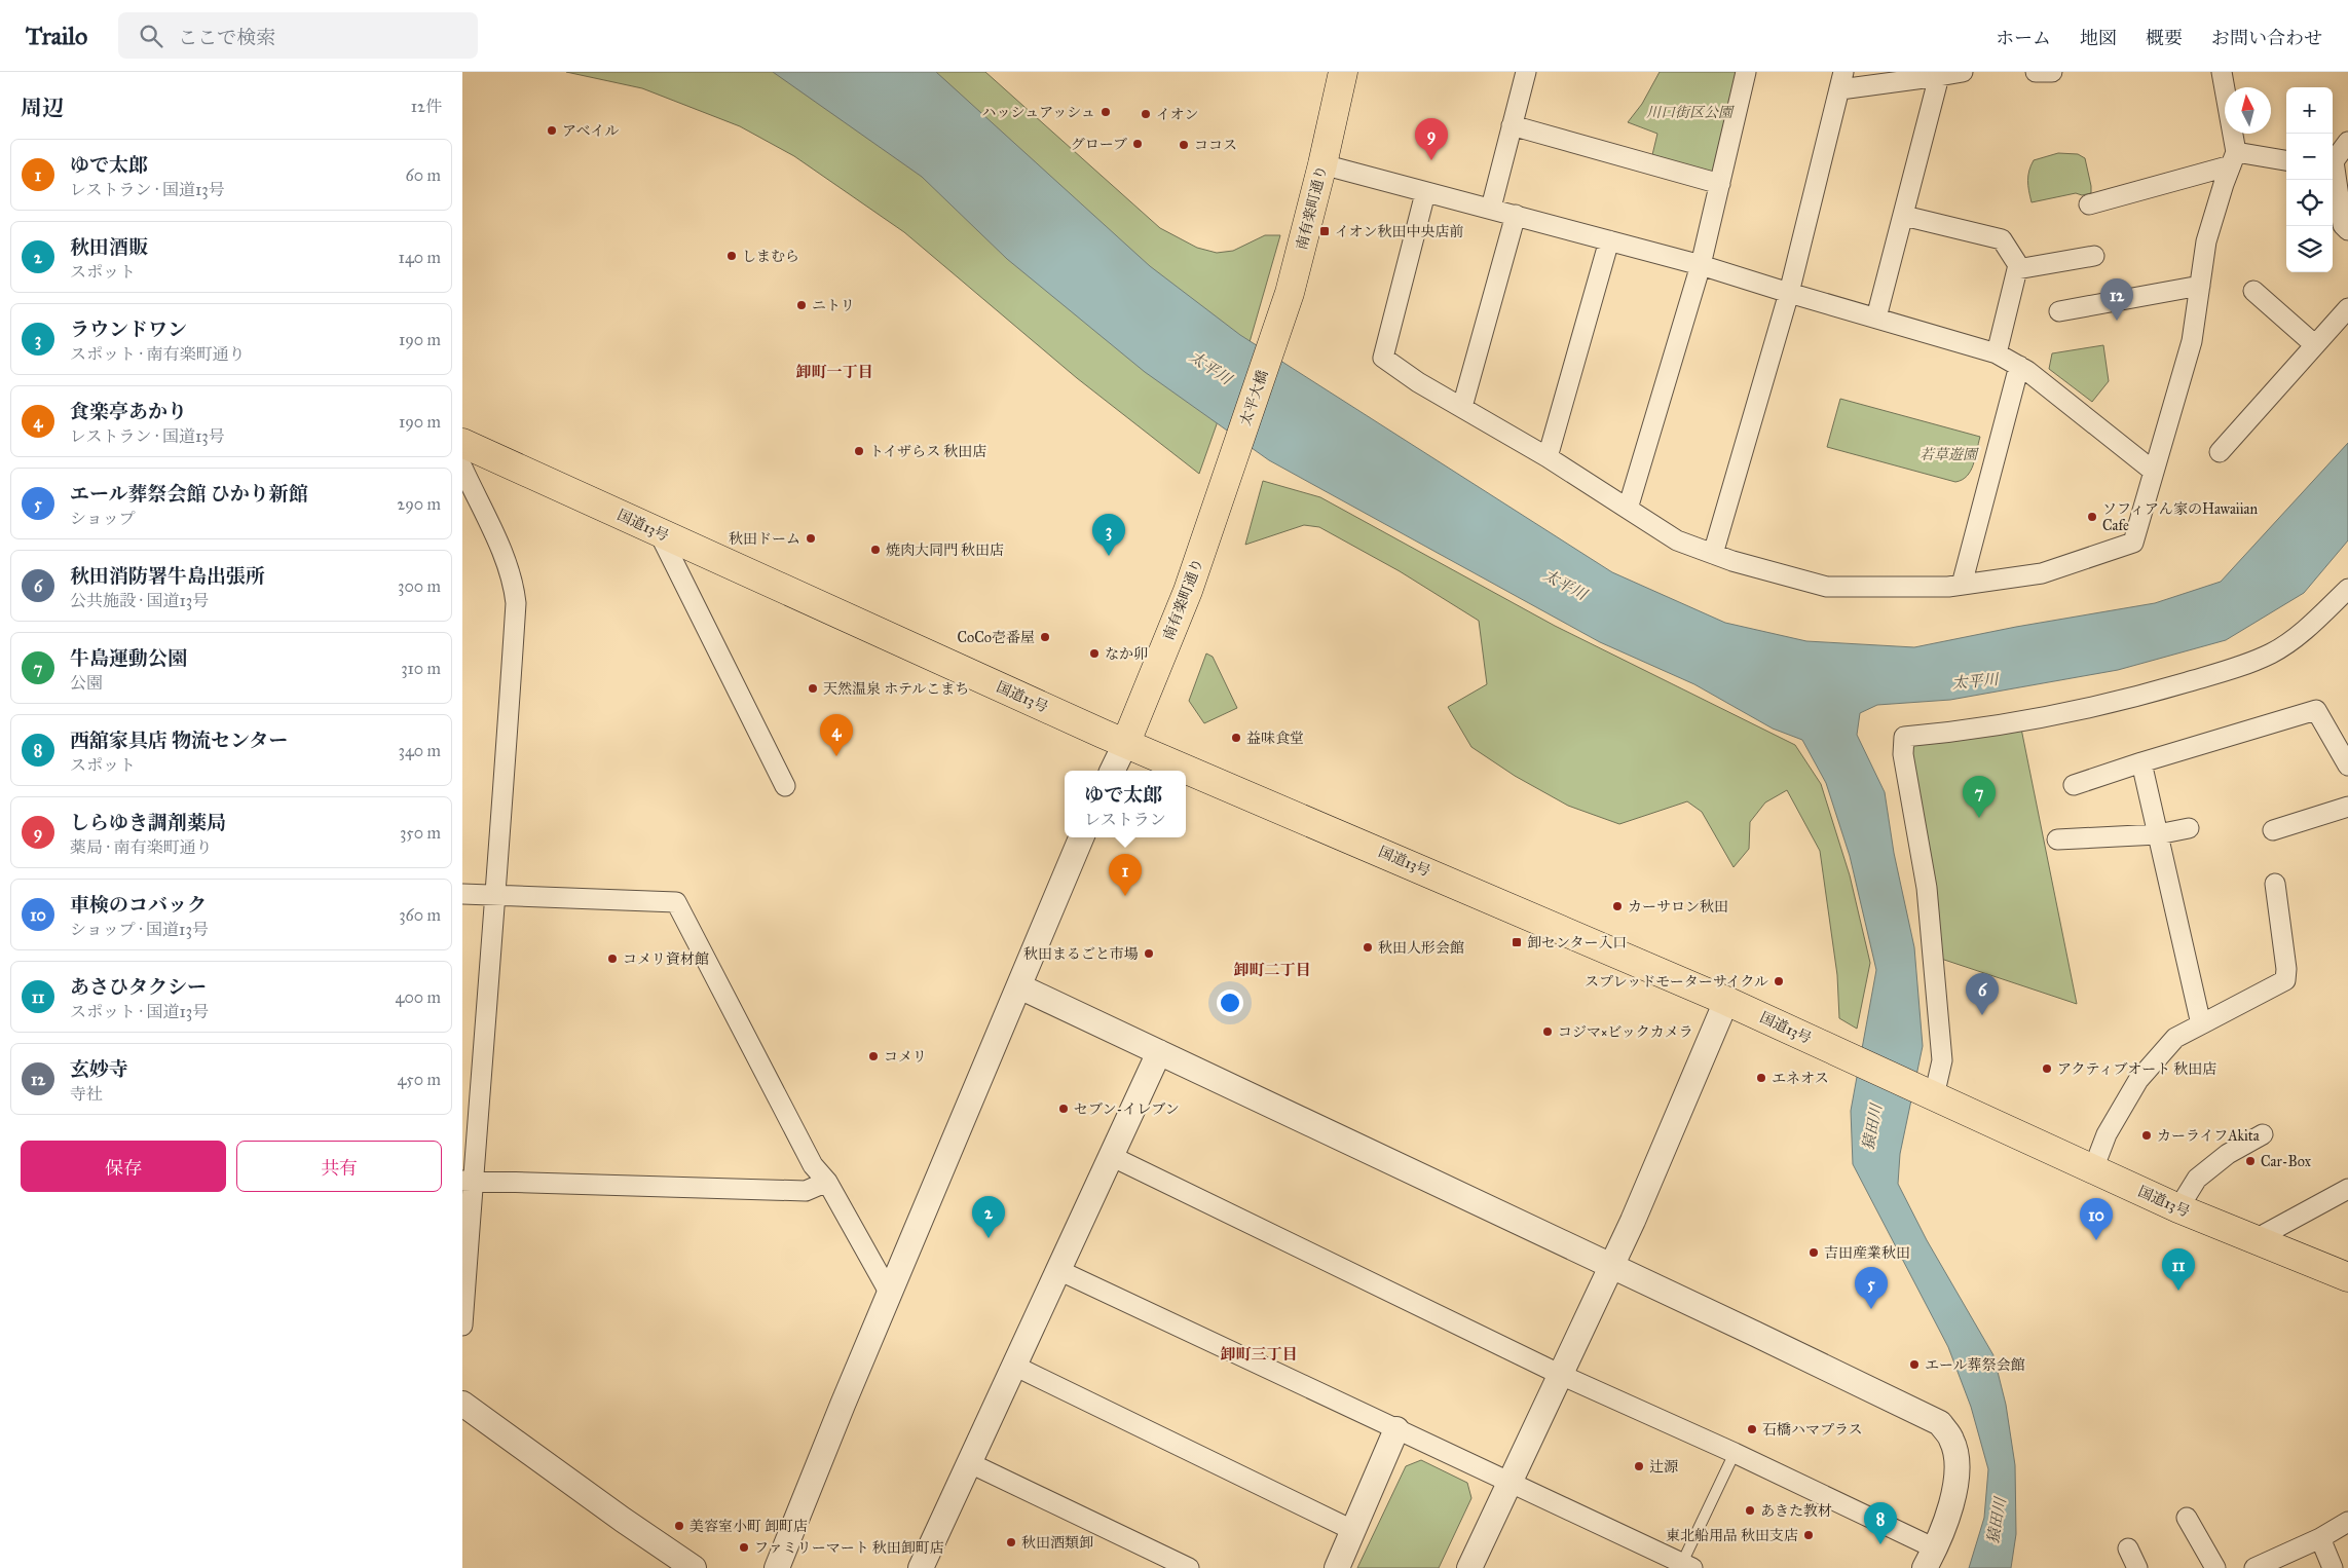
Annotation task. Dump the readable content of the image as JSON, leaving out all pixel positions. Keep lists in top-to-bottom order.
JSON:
{
  "streets": {
    "main road": ["南有楽町通り", "太平大橋", "国道13号"]
  },
  "crossings": [
    ["南有楽町通り", "太平大橋"],
    ["南有楽町通り", "国道13号"]
  ],
  "districts": ["卸町一丁目", "卸町二丁目", "卸町三丁目"],
  "water": ["太平川", "猿田川"],
  "parks": ["川口街区公園", "若草遊園"],
  "places": {
    "other": [
      "ハッシュアッシュ",
      "イオン",
      "アベイル",
      "グローブ",
      "ココス",
      "しまむら",
      "ニトリ",
      "トイザらス 秋田店",
      "ソフィアん家のHawaiian Cafe",
      "秋田ドーム",
      "焼肉大同門 秋田店",
      "CoCo壱番屋",
      "なか卯",
      "天然温泉 ホテルこまち",
      "益味食堂",
      "カーサロン秋田",
      "秋田人形会館",
      "秋田まるごと市場",
      "コメリ資材館",
      "スプレッドモーターサイクル",
      "コジマ×ビックカメラ",
      "コメリ",
      "アクティブオート 秋田店",
      "エネオス",
      "セブン-イレブン",
      "カーライフAkita",
      "Car-Box",
      "吉田産業秋田",
      "エール葬祭会館",
      "石橋ハマプラス",
      "辻源",
      "あきた教材",
      "美容室小町 卸町店",
      "東北船用品 秋田支店",
      "秋田酒類卸",
      "ファミリーマート 秋田卸町店"
    ],
    "transit": ["イオン秋田中央店前", "卸センター入口"]
  },
  "north": "top",
  "page": {
    "header": "Trailo",
    "search": "ここで検索",
    "nav": [
      "ホーム",
      "地図",
      "概要",
      "お問い合わせ"
    ],
    "heading": ["周辺", "12件"],
    "map_buttons": ["+", "−"],
    "pins": [
      "9",
      "12",
      "3",
      "4",
      "7",
      "1",
      "6",
      "2",
      "10",
      "11",
      "5",
      "8"
    ],
    "list": [
      {
        "mark": "1",
        "name": "ゆで太郎",
        "note": "レストラン · 国道13号",
        "value": "60 m"
      },
      {
        "mark": "2",
        "name": "秋田酒販",
        "note": "スポット",
        "value": "140 m"
      },
      {
        "mark": "3",
        "name": "ラウンドワン",
        "note": "スポット · 南有楽町通り",
        "value": "190 m"
      },
      {
        "mark": "4",
        "name": "食楽亭あかり",
        "note": "レストラン · 国道13号",
        "value": "190 m"
      },
      {
        "mark": "5",
        "name": "エール葬祭会館 ひかり新館",
        "note": "ショップ",
        "value": "290 m"
      },
      {
        "mark": "6",
        "name": "秋田消防署牛島出張所",
        "note": "公共施設 · 国道13号",
        "value": "300 m"
      },
      {
        "mark": "7",
        "name": "牛島運動公園",
        "note": "公園",
        "value": "310 m"
      },
      {
        "mark": "8",
        "name": "西舘家具店 物流センター",
        "note": "スポット",
        "value": "340 m"
      },
      {
        "mark": "9",
        "name": "しらゆき調剤薬局",
        "note": "薬局 · 南有楽町通り",
        "value": "350 m"
      },
      {
        "mark": "10",
        "name": "車検のコバック",
        "note": "ショップ · 国道13号",
        "value": "360 m"
      },
      {
        "mark": "11",
        "name": "あさひタクシー",
        "note": "スポット · 国道13号",
        "value": "400 m"
      },
      {
        "mark": "12",
        "name": "玄妙寺",
        "note": "寺社",
        "value": "450 m"
      }
    ],
    "popup": ["ゆで太郎", "レストラン"],
    "buttons": ["保存", "共有"]
  }
}
